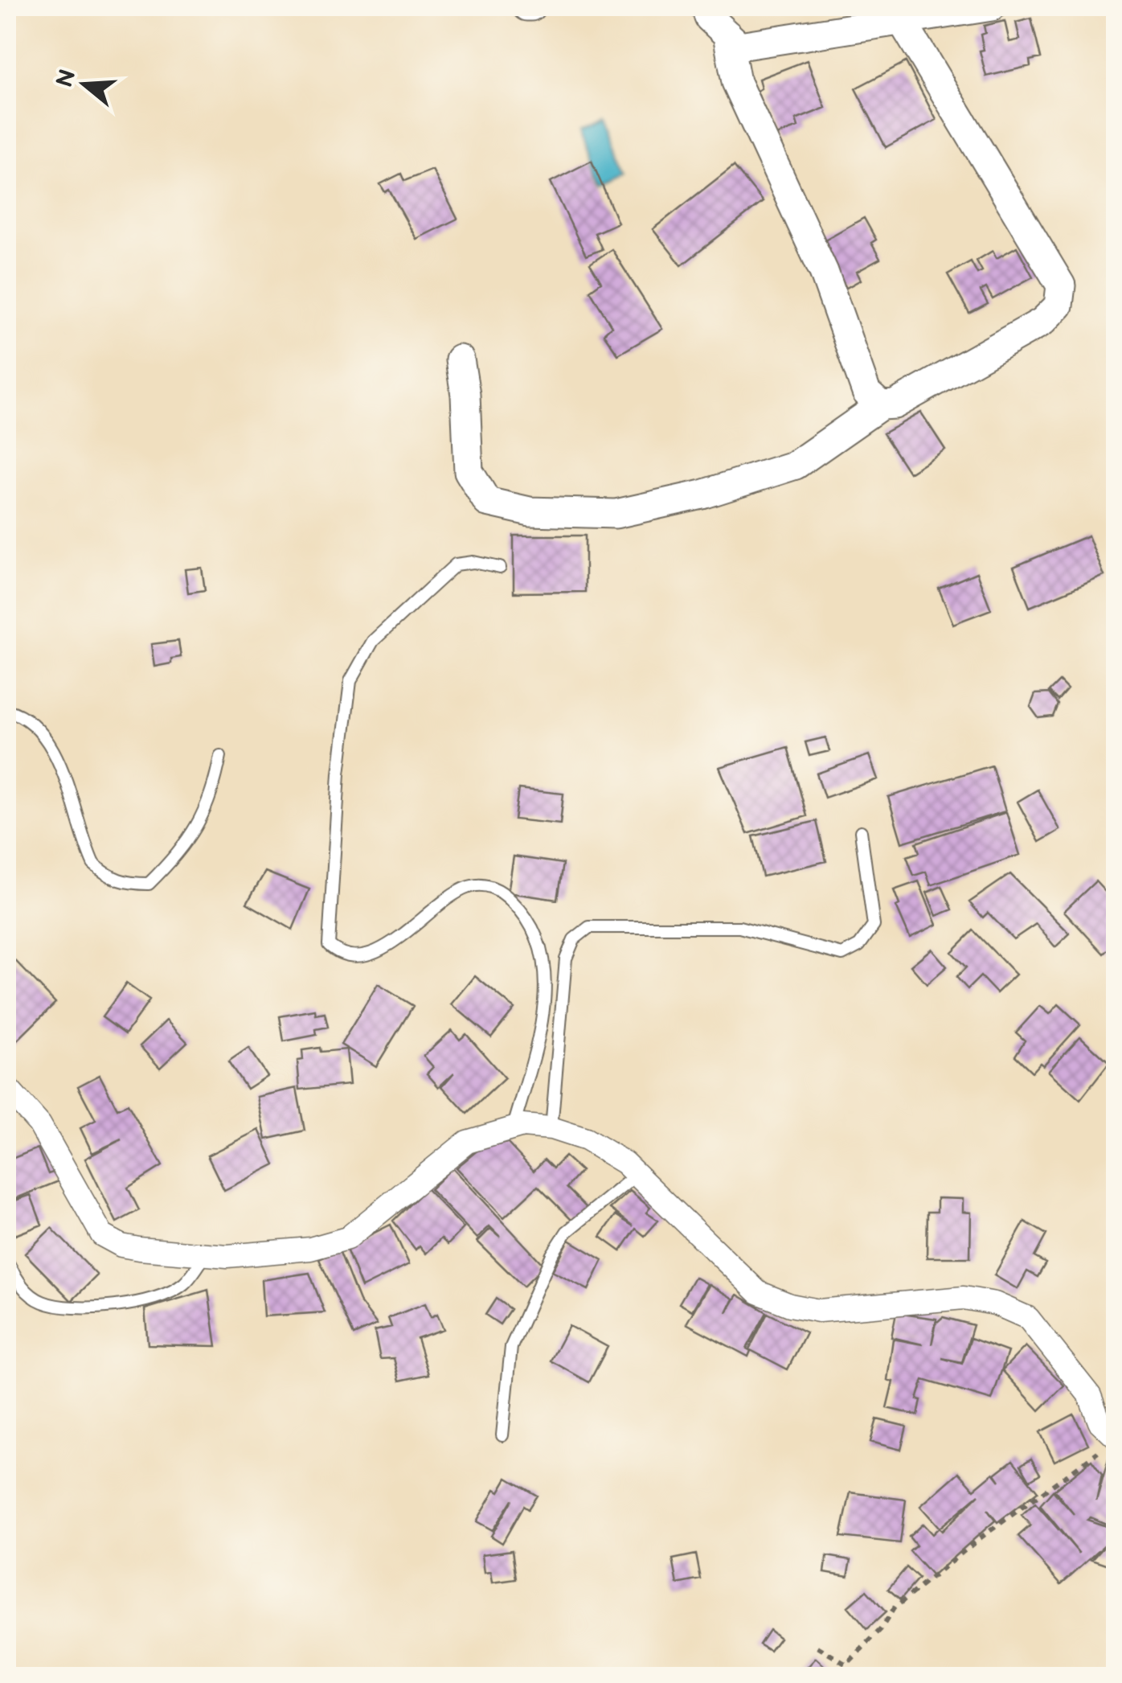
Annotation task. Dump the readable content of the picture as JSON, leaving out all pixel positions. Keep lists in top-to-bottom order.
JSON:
{
  "north": "left"
}
